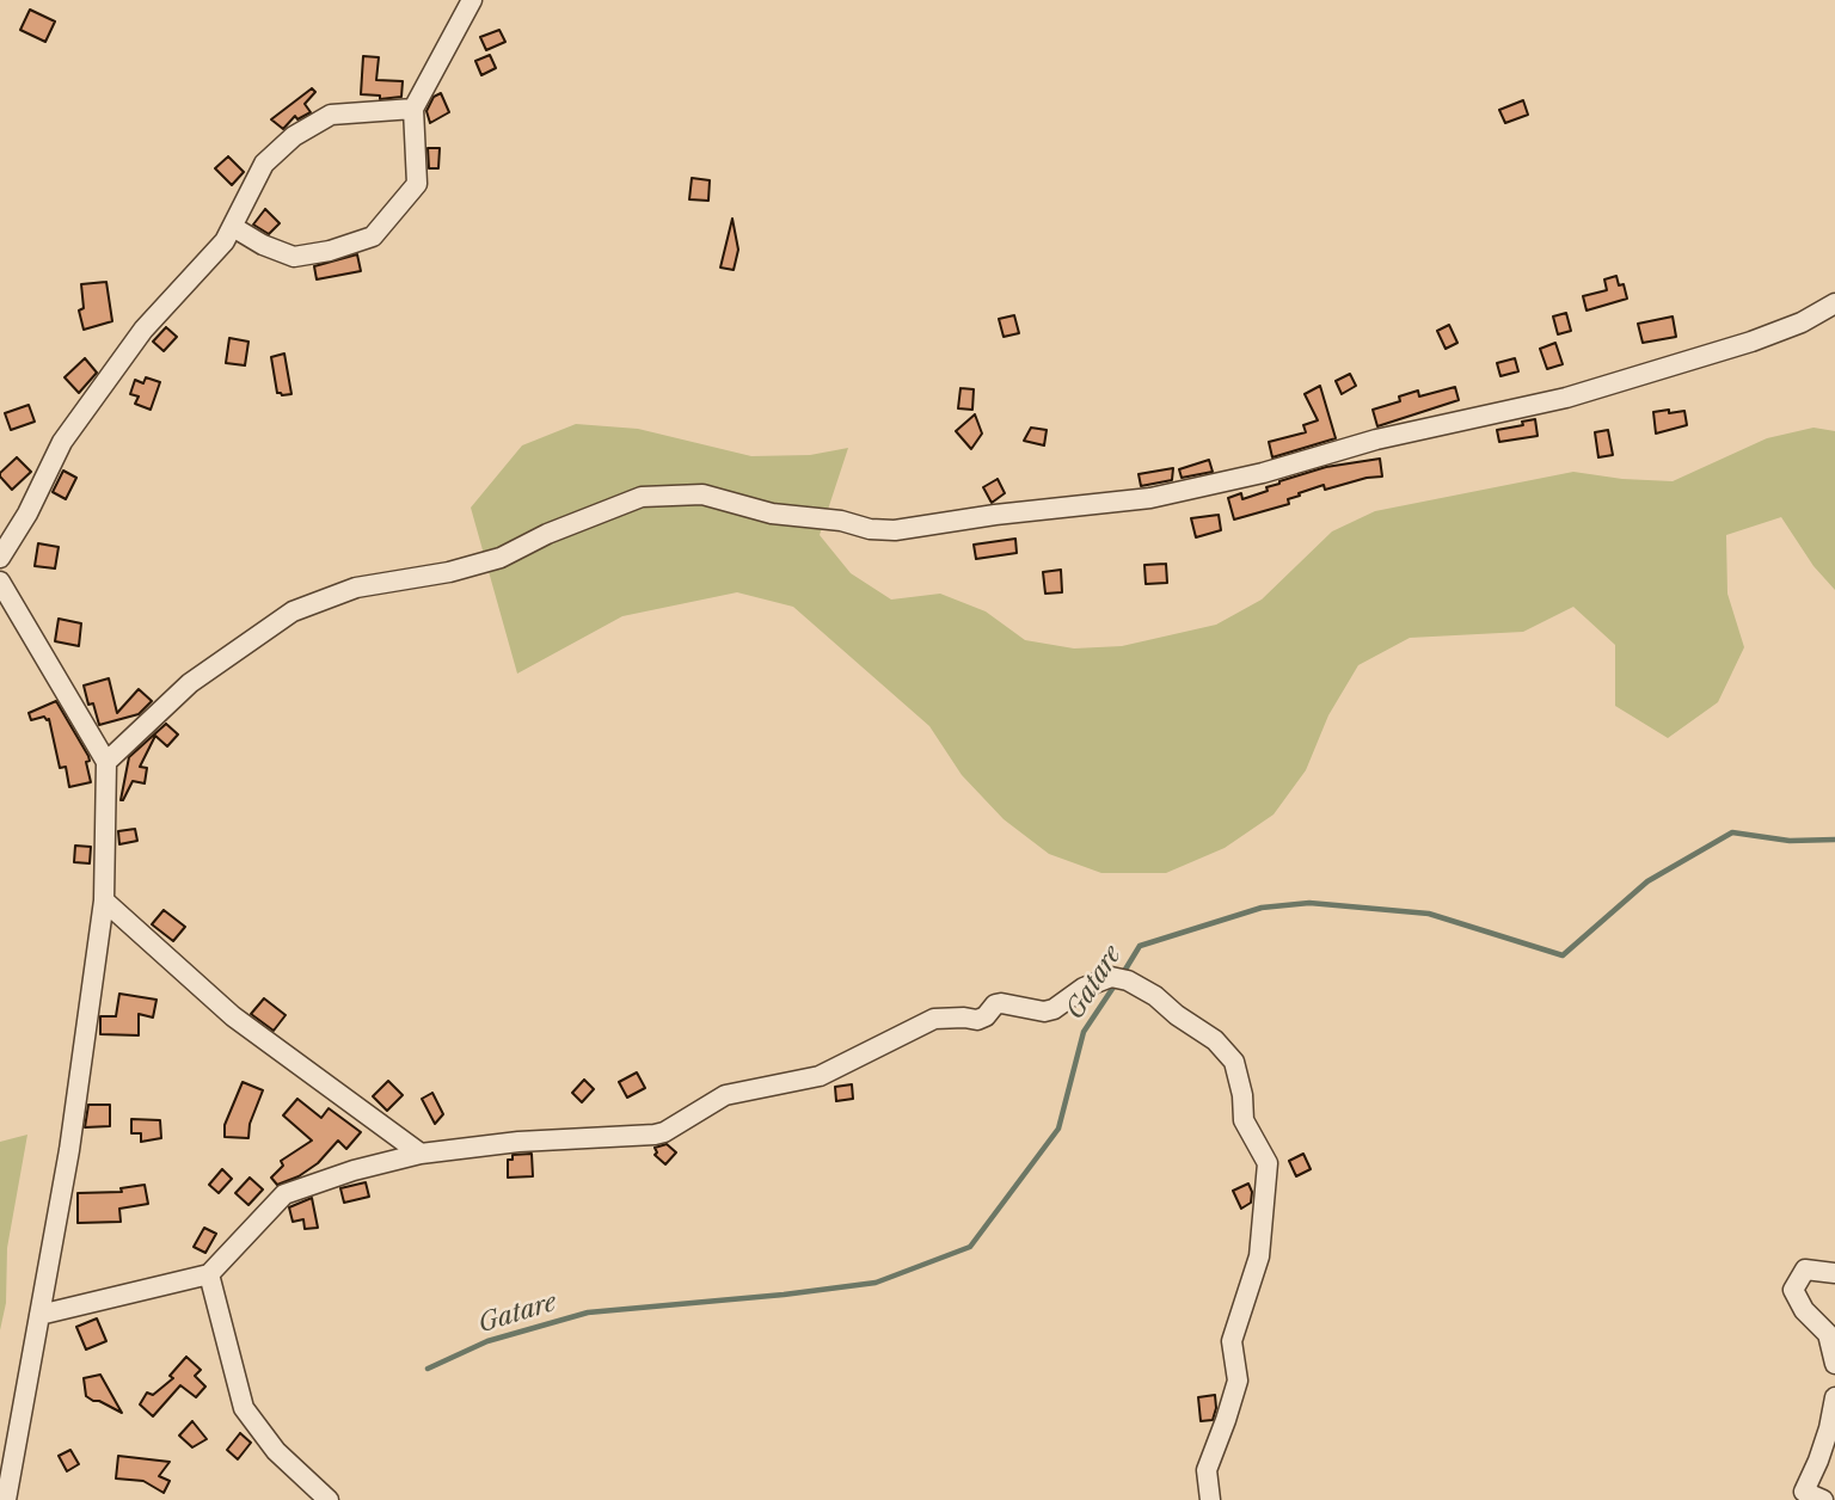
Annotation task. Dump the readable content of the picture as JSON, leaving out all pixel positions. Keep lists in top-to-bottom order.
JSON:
{
  "water": ["Gatare"]
}
